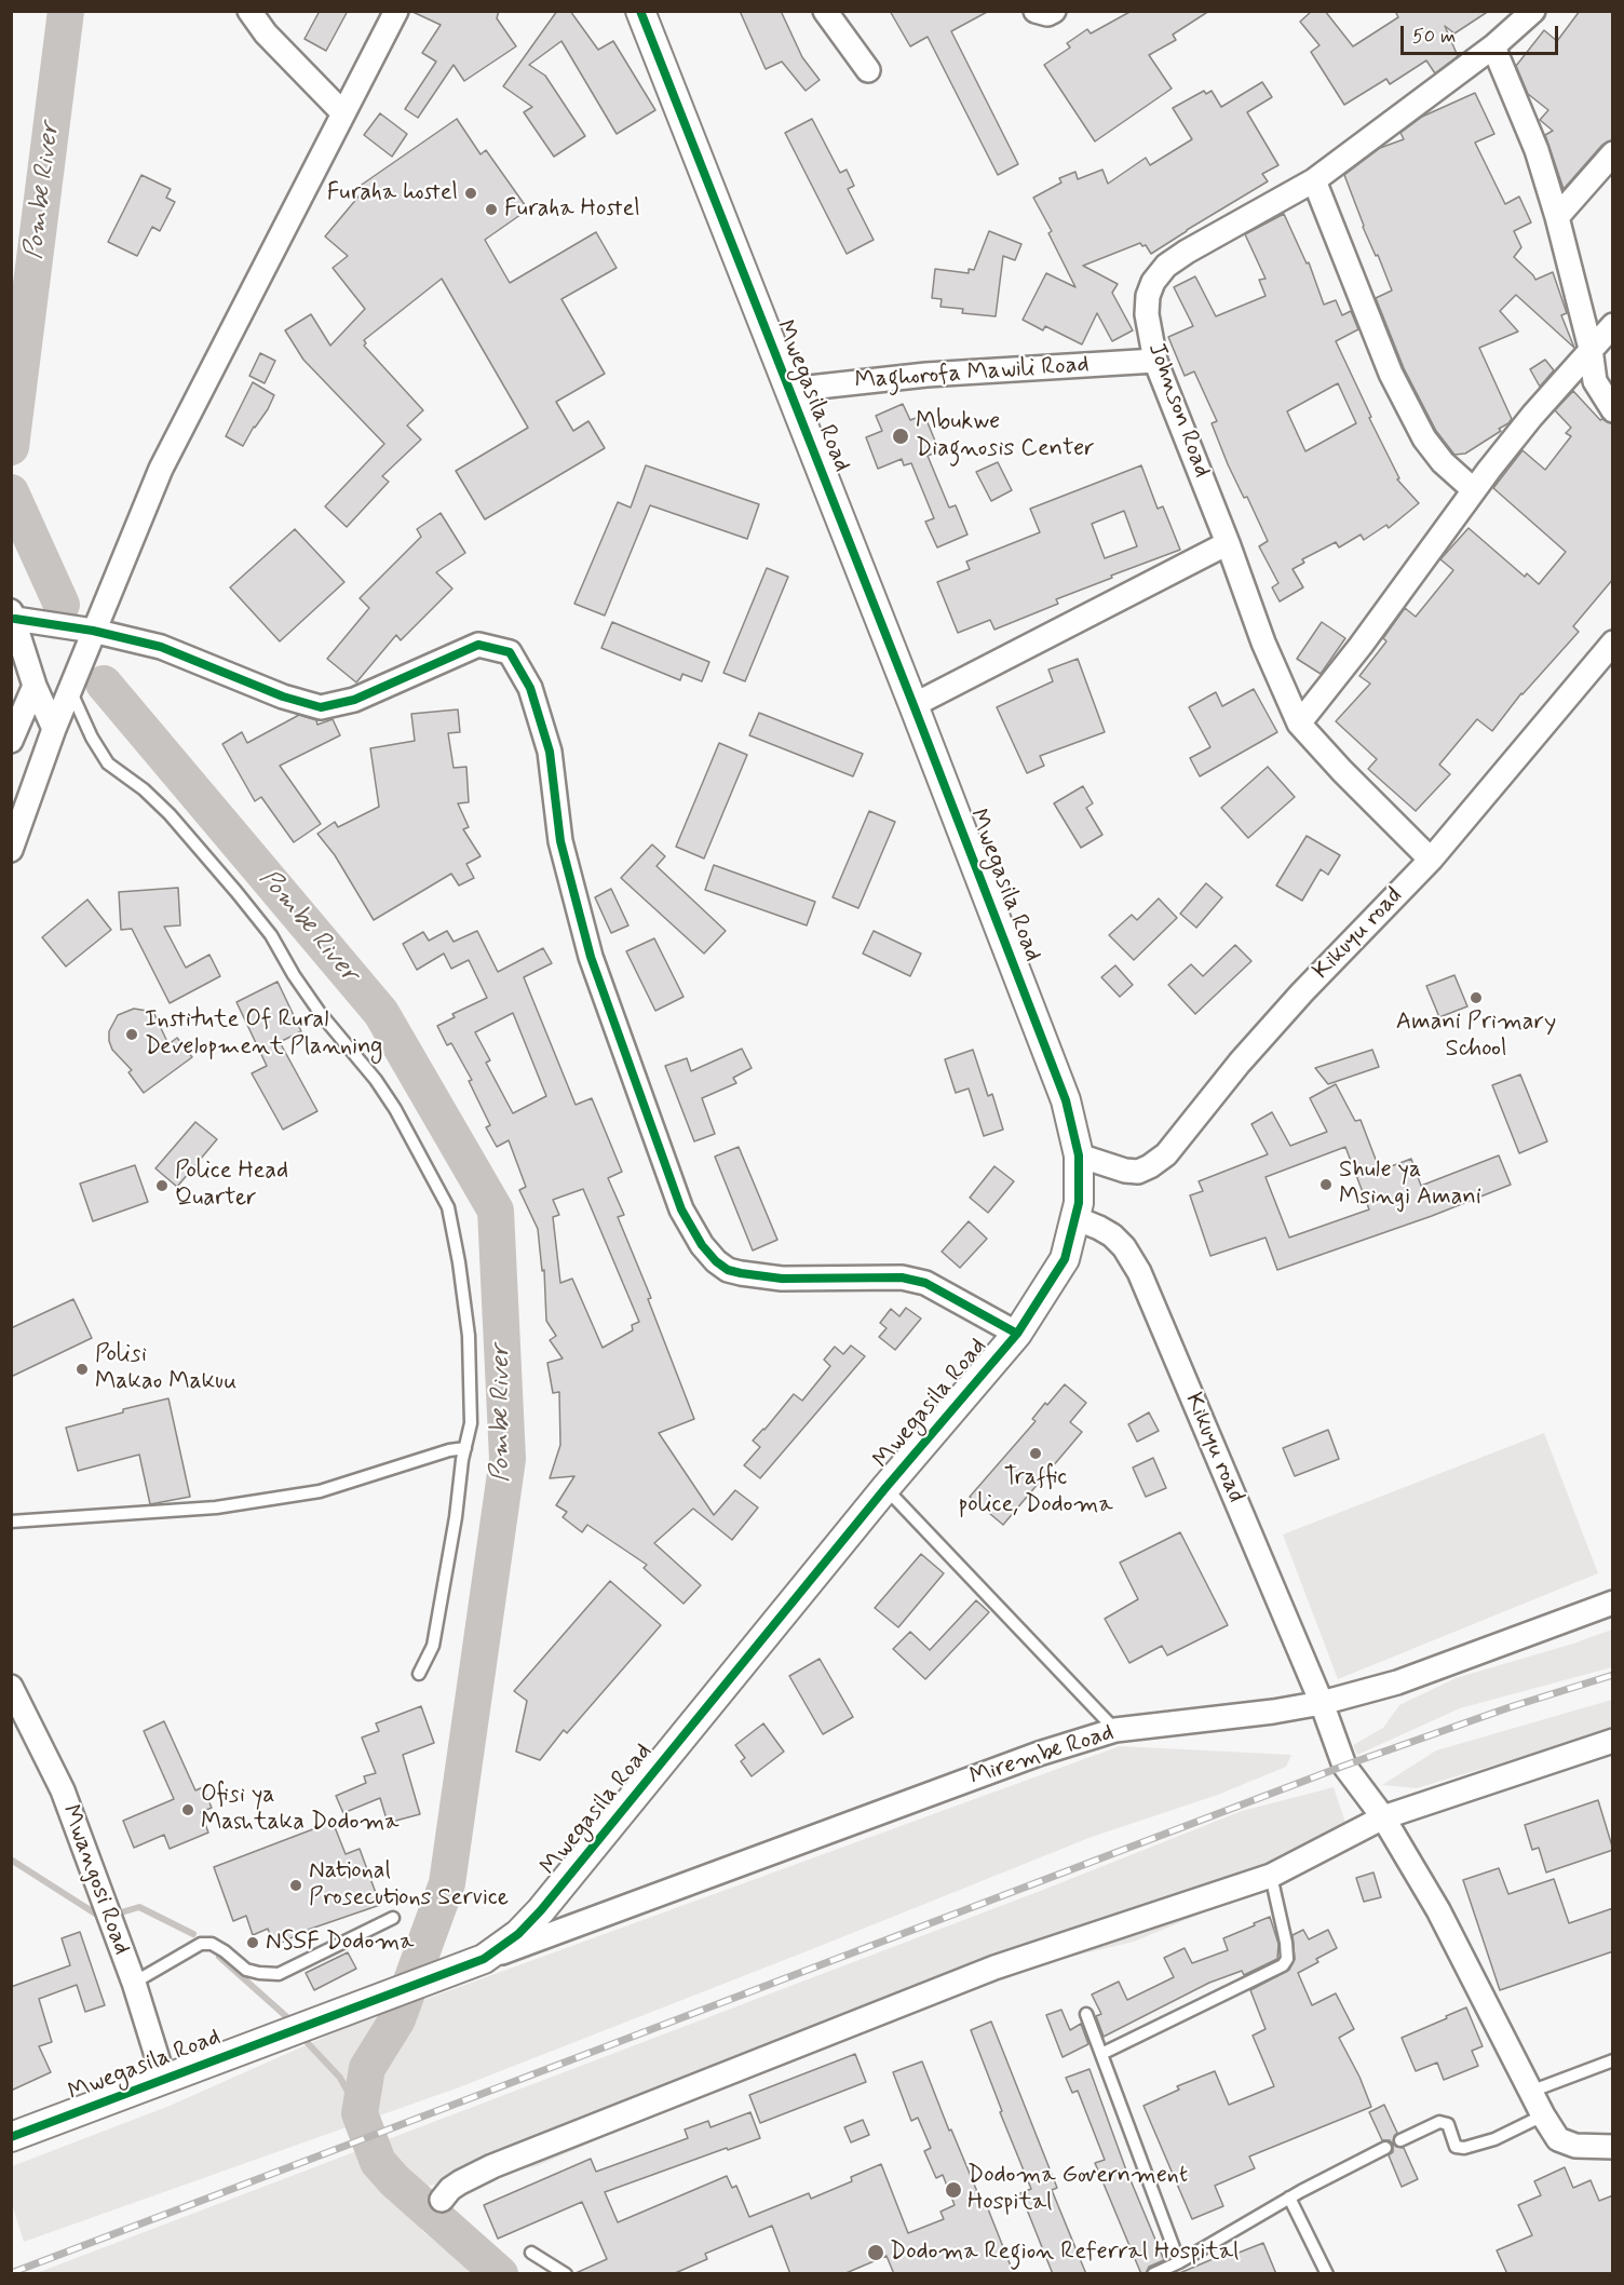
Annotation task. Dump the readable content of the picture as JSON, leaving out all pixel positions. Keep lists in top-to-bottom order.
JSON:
{
  "streets": {
    "street": [
      "Maghorofa Mawili Road",
      "Mwegasila Road",
      "Johnson Road",
      "Kikuyu road",
      "Mirembe Road",
      "Mwangosi Road"
    ]
  },
  "crossings": [
    ["Maghorofa Mawili Road", "Mwegasila Road"],
    ["Maghorofa Mawili Road", "Johnson Road"],
    ["Mwegasila Road", "Kikuyu road"],
    ["Mwegasila Road", "Mirembe Road"],
    ["Mwegasila Road", "Mwangosi Road"],
    ["Johnson Road", "Kikuyu road"],
    ["Kikuyu road", "Mirembe Road"]
  ],
  "water": ["Pombe River"],
  "places": [
    "Furaha hostel",
    "Furaha Hostel",
    "Mbukwe Diagnosis Center",
    "Amani Primary School",
    "Institute Of Rural Development Planning",
    "Shule ya Msingi Amani",
    "Police Head Quarter",
    "Polisi Makao Makuu",
    "Traffic police, Dodoma",
    "Ofisi ya Mashtaka Dodoma",
    "National Prosecutions Service",
    "NSSF Dodoma",
    "Dodoma Government Hospital",
    "Dodoma Region Referral Hospital"
  ],
  "scale_bar": "50 m"
}
